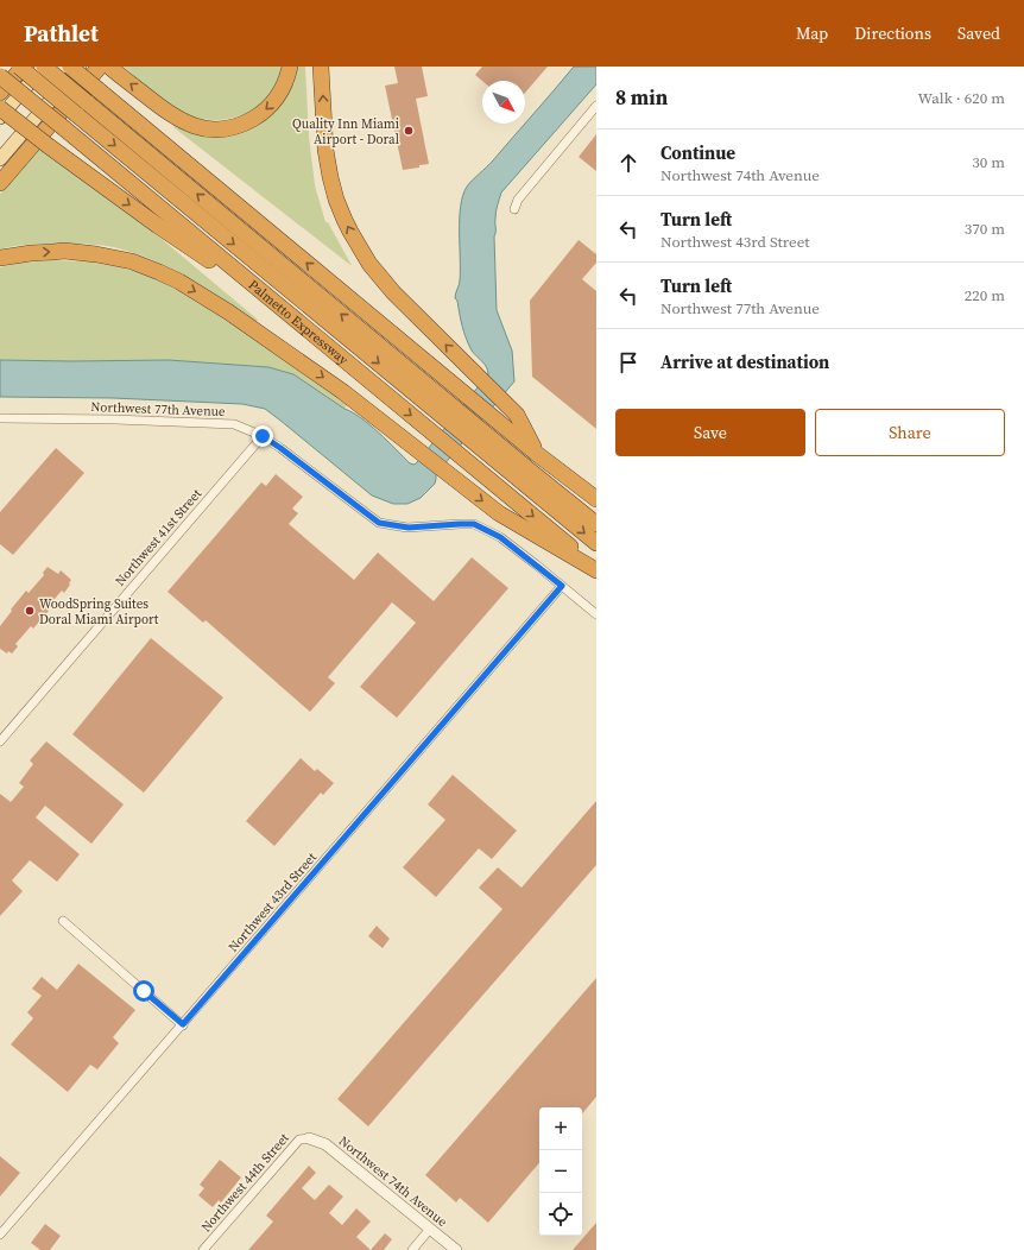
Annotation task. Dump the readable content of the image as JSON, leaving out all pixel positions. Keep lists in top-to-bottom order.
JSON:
{
  "streets": {
    "highway": ["Palmetto Expressway"],
    "street": [
      "Northwest 77th Avenue",
      "Northwest 41st Street",
      "Northwest 43rd Street",
      "Northwest 74th Avenue",
      "Northwest 44th Street"
    ]
  },
  "crossings": [
    ["Northwest 77th Avenue", "Northwest 41st Street"],
    ["Northwest 77th Avenue", "Northwest 43rd Street"],
    ["Northwest 74th Avenue", "Northwest 44th Street"]
  ],
  "places": ["Quality Inn Miami Airport - Doral", "WoodSpring Suites Doral Miami Airport"],
  "north": "bottom right",
  "page": {
    "header": "Pathlet",
    "nav": ["Map", "Directions", "Saved"],
    "heading": ["8 min", "Walk · 620 m"],
    "list": [
      ["Continue", "Northwest 74th Avenue", "30 m"],
      ["Turn left", "Northwest 43rd Street", "370 m"],
      ["Turn left", "Northwest 77th Avenue", "220 m"],
      "Arrive at destination"
    ],
    "buttons": ["Save", "Share"],
    "map_buttons": ["+", "−"]
  }
}
